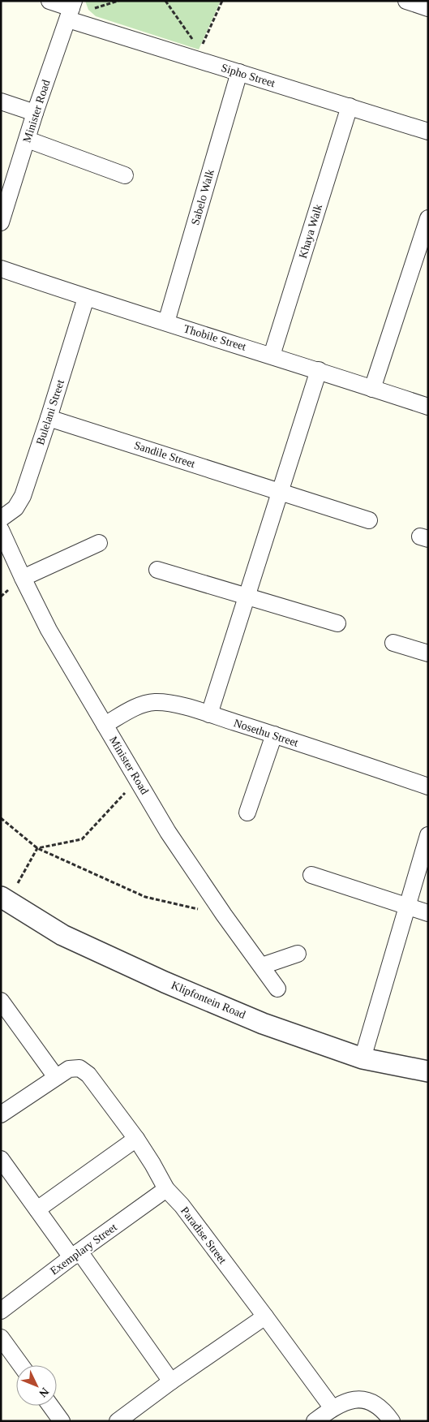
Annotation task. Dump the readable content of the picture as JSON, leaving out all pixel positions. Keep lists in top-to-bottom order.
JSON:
{
  "streets": {
    "street": [
      "Sipho Street",
      "Minister Road",
      "Sabelo Walk",
      "Khaya Walk",
      "Thobile Street",
      "Bulelani Street",
      "Sandile Street",
      "Nosethu Street",
      "Klipfontein Road",
      "Paradise Street",
      "Exemplary Street"
    ]
  },
  "crossings": [
    ["Sipho Street", "Minister Road"],
    ["Sipho Street", "Sabelo Walk"],
    ["Sipho Street", "Khaya Walk"],
    ["Minister Road", "Nosethu Street"],
    ["Sabelo Walk", "Thobile Street"],
    ["Khaya Walk", "Thobile Street"],
    ["Thobile Street", "Bulelani Street"],
    ["Bulelani Street", "Sandile Street"],
    ["Paradise Street", "Exemplary Street"]
  ],
  "north": "bottom right"
}
